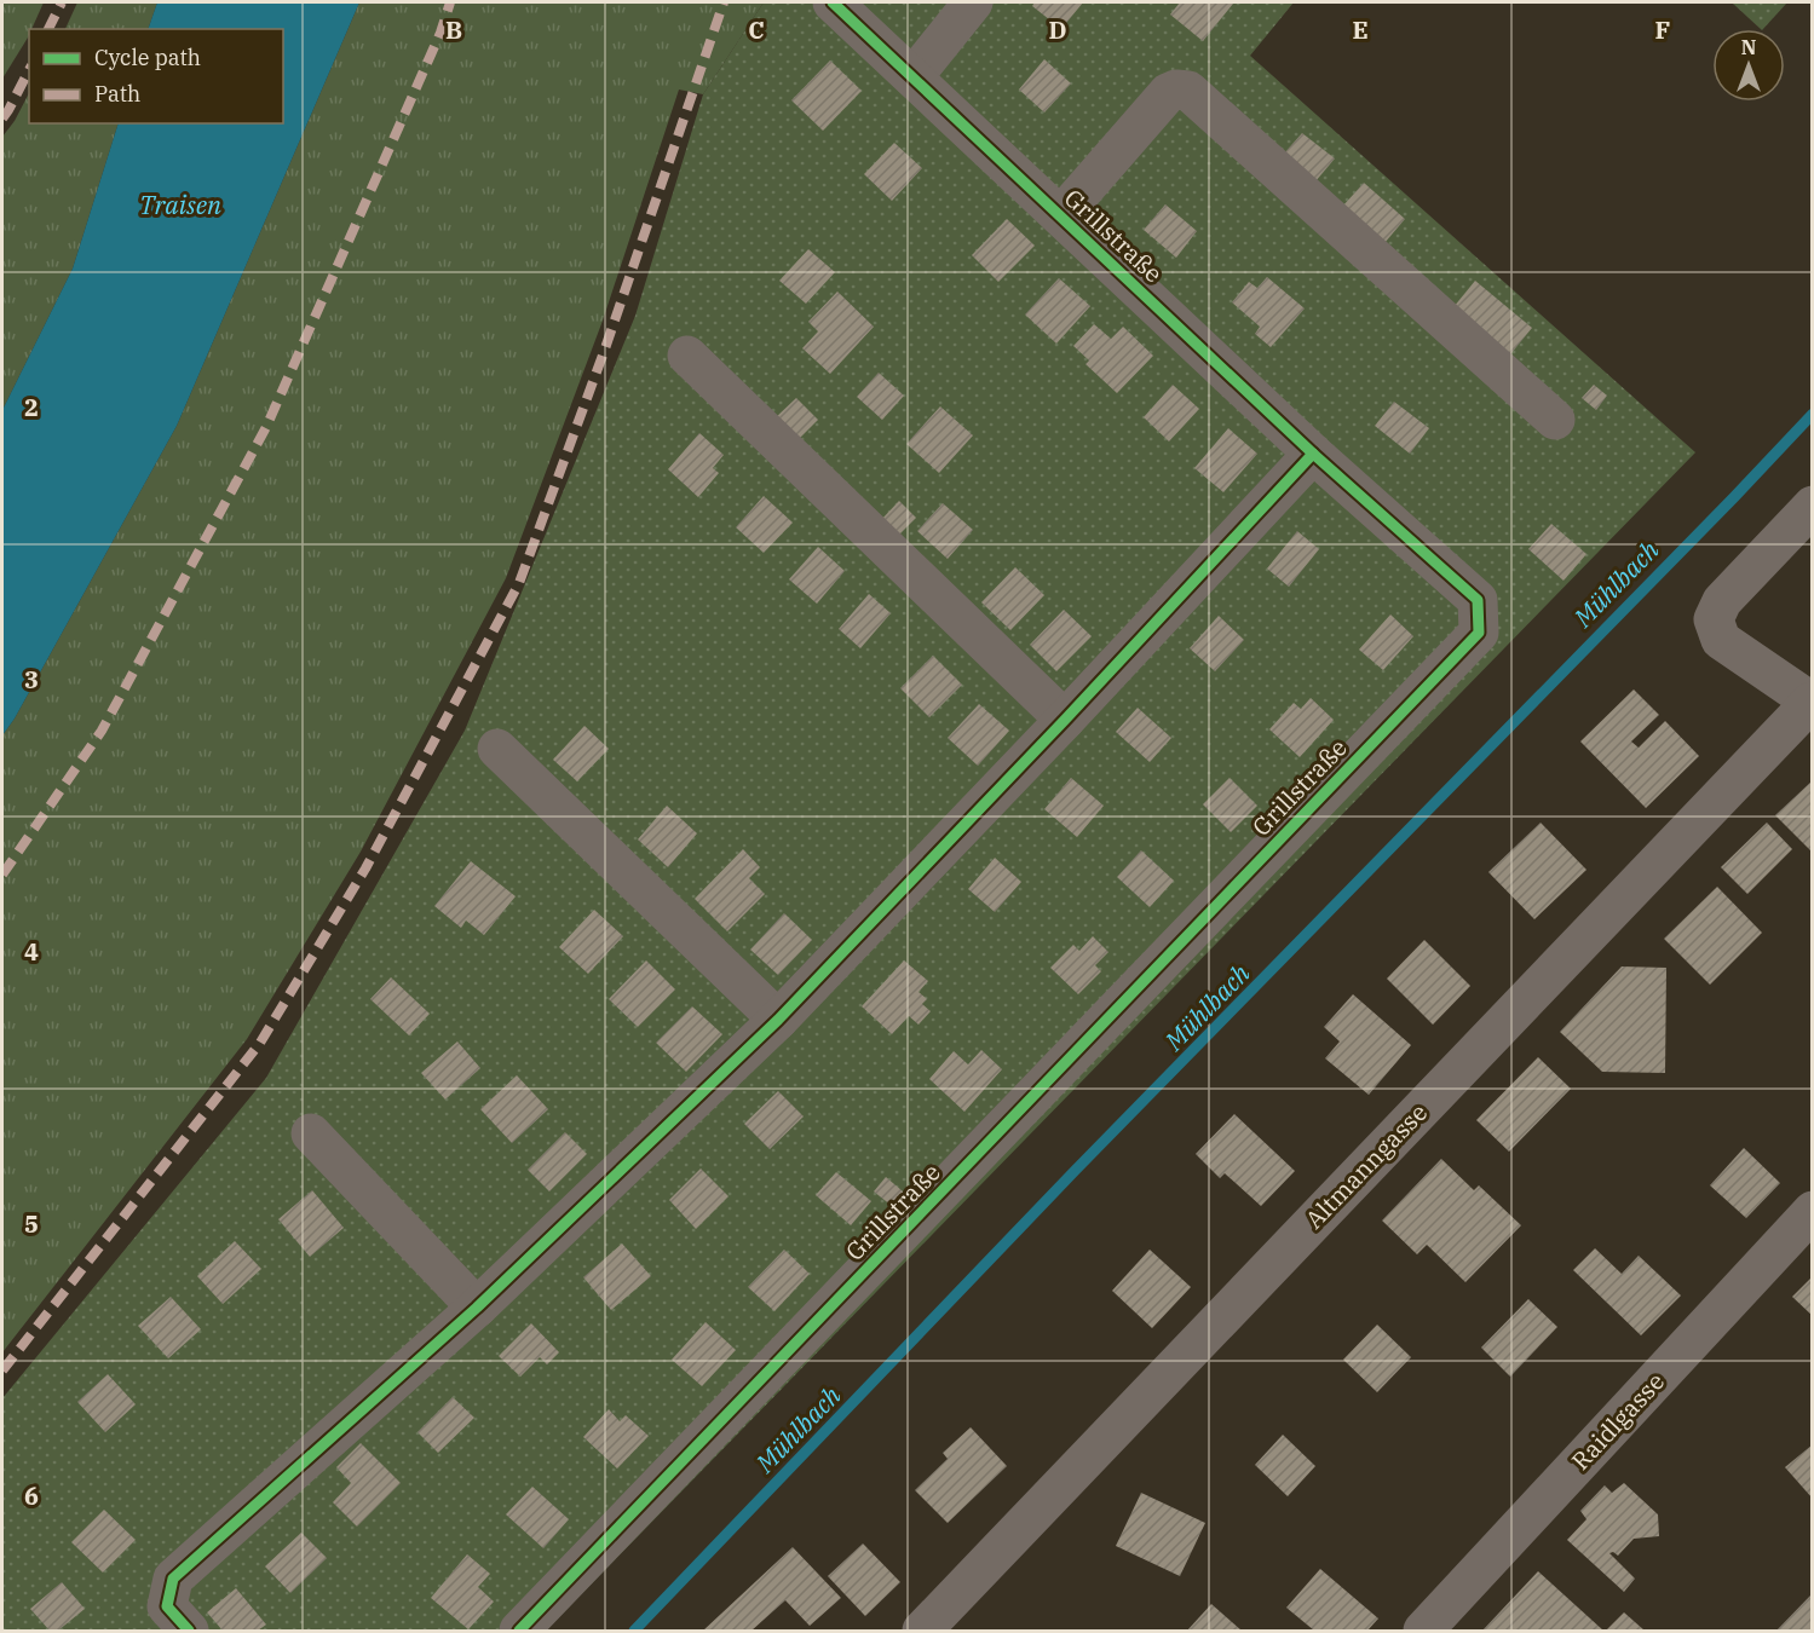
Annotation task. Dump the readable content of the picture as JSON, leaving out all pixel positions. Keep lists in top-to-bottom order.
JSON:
{
  "streets": {
    "street": ["Grillstraße", "Altmanngasse", "Raidlgasse"]
  },
  "water": ["Traisen", "Mühlbach"],
  "legend": ["Cycle path", "Path"],
  "north": "top",
  "grid": {
    "columns": [
      "B",
      "C",
      "D",
      "E",
      "F"
    ],
    "rows": [
      "2",
      "3",
      "4",
      "5",
      "6"
    ]
  }
}
